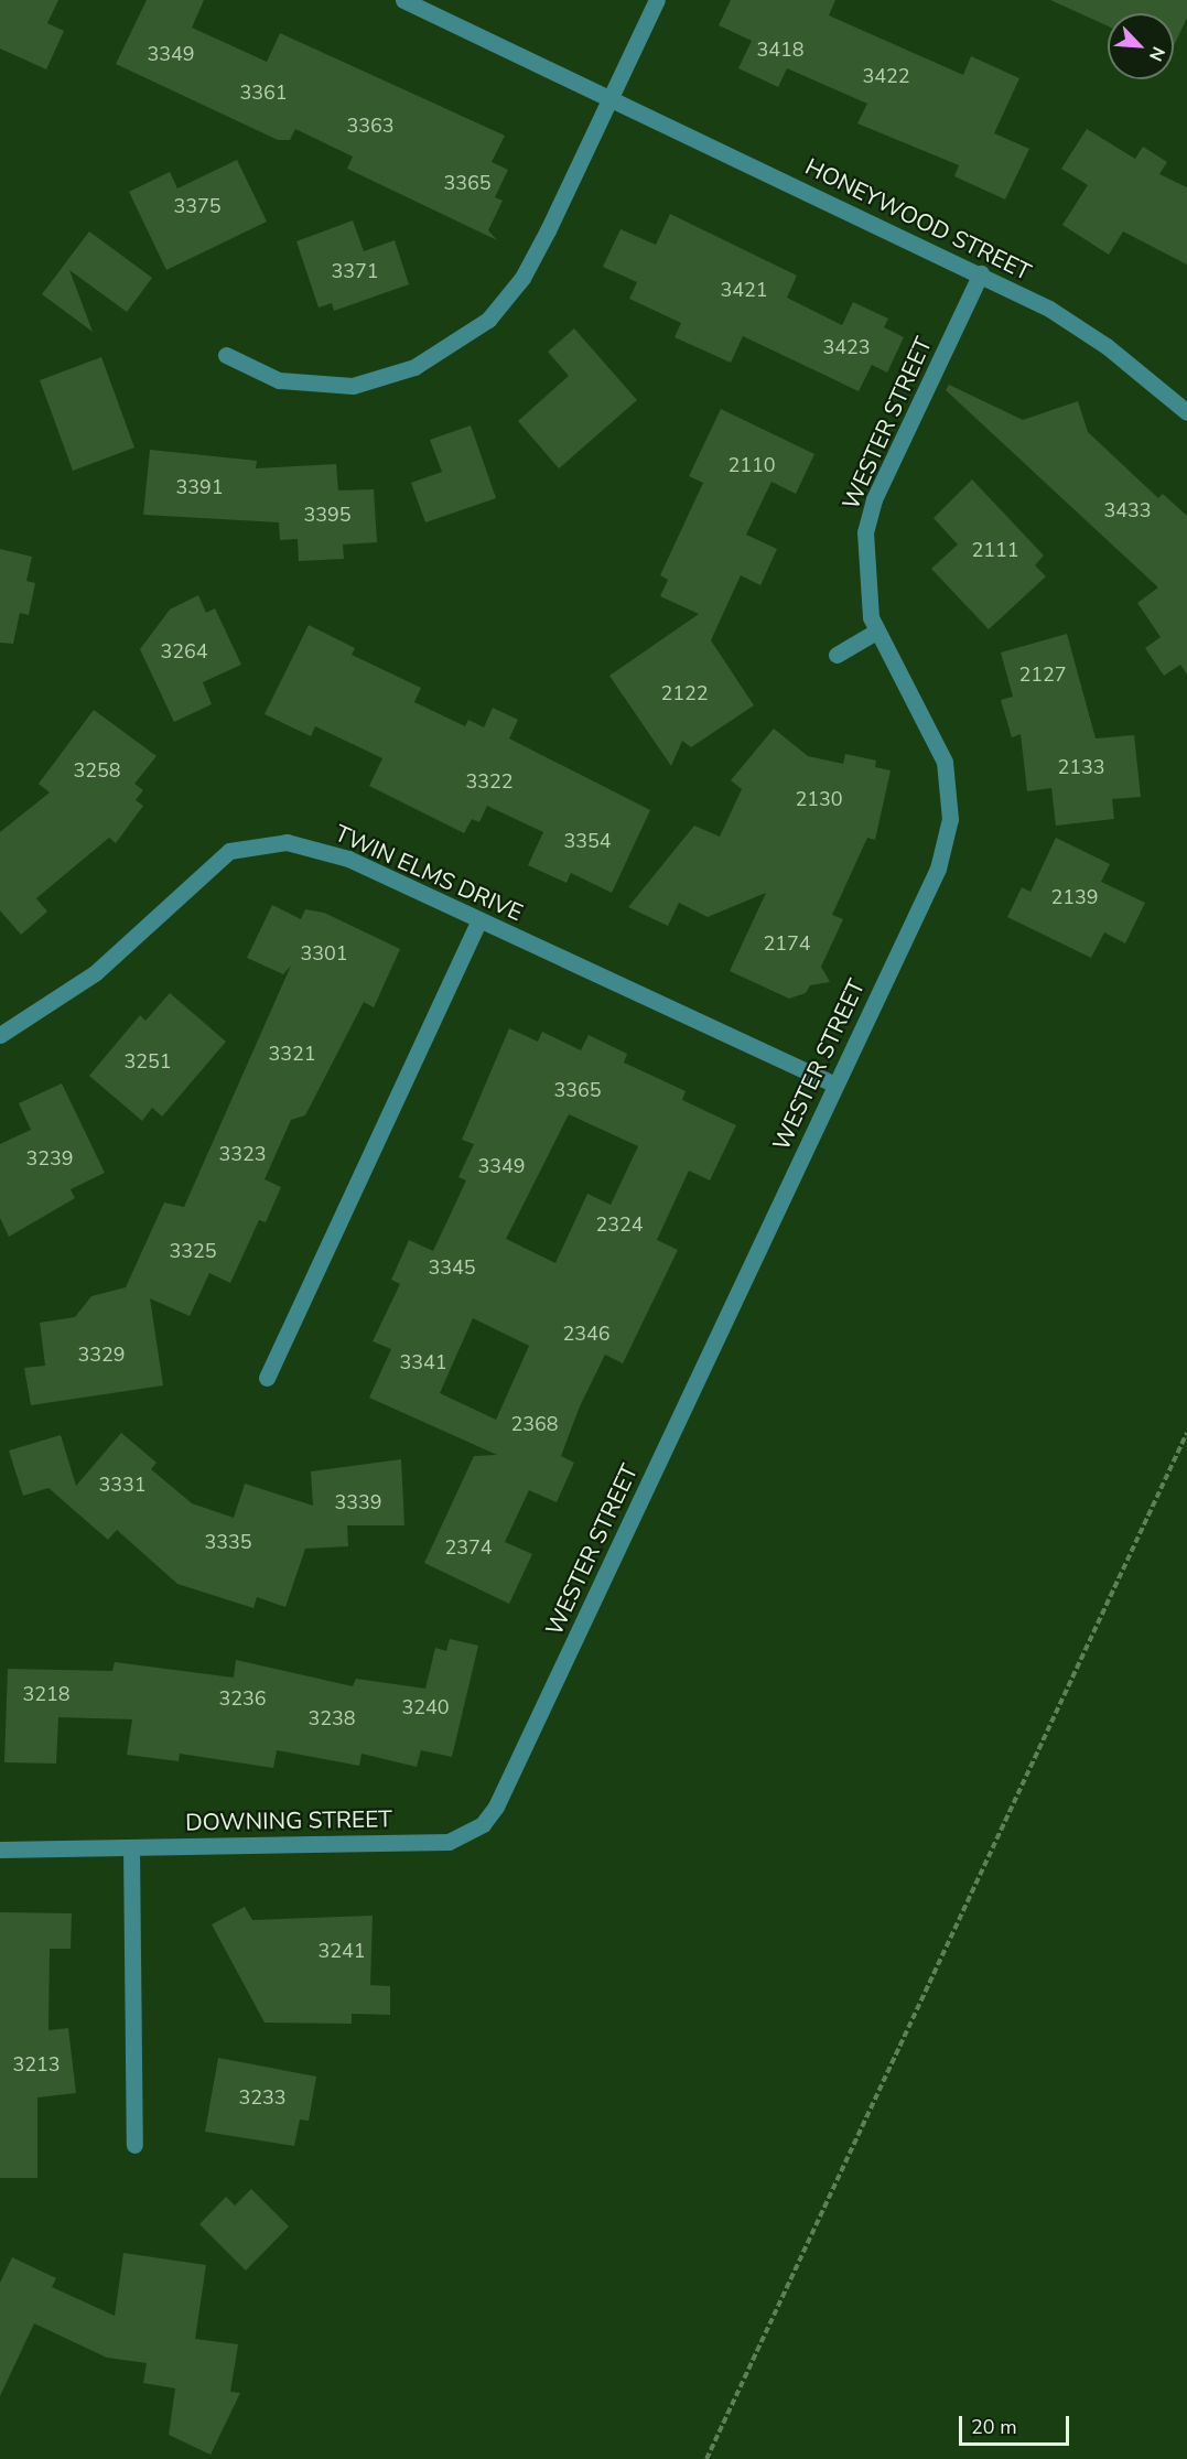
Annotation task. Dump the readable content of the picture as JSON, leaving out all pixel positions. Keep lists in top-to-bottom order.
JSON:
{
  "streets": {
    "street": [
      "HONEYWOOD STREET",
      "WESTER STREET",
      "TWIN ELMS DRIVE",
      "DOWNING STREET"
    ]
  },
  "crossings": [
    ["HONEYWOOD STREET", "WESTER STREET"],
    ["WESTER STREET", "TWIN ELMS DRIVE"],
    ["WESTER STREET", "DOWNING STREET"]
  ],
  "house_numbers": [
    "3418",
    "3349",
    "3422",
    "3361",
    "3363",
    "3365",
    "3375",
    "3371",
    "3421",
    "3423",
    "2110",
    "3391",
    "3433",
    "3395",
    "2111",
    "3264",
    "2127",
    "2122",
    "2133",
    "3258",
    "3322",
    "2130",
    "3354",
    "2139",
    "2174",
    "3301",
    "3321",
    "3251",
    "3365",
    "3323",
    "3239",
    "3349",
    "2324",
    "3325",
    "3345",
    "2346",
    "3329",
    "3341",
    "2368",
    "3331",
    "3339",
    "3335",
    "2374",
    "3218",
    "3236",
    "3240",
    "3238",
    "3241",
    "3213",
    "3233"
  ],
  "scale_bar": "20 m",
  "north": "bottom right"
}
